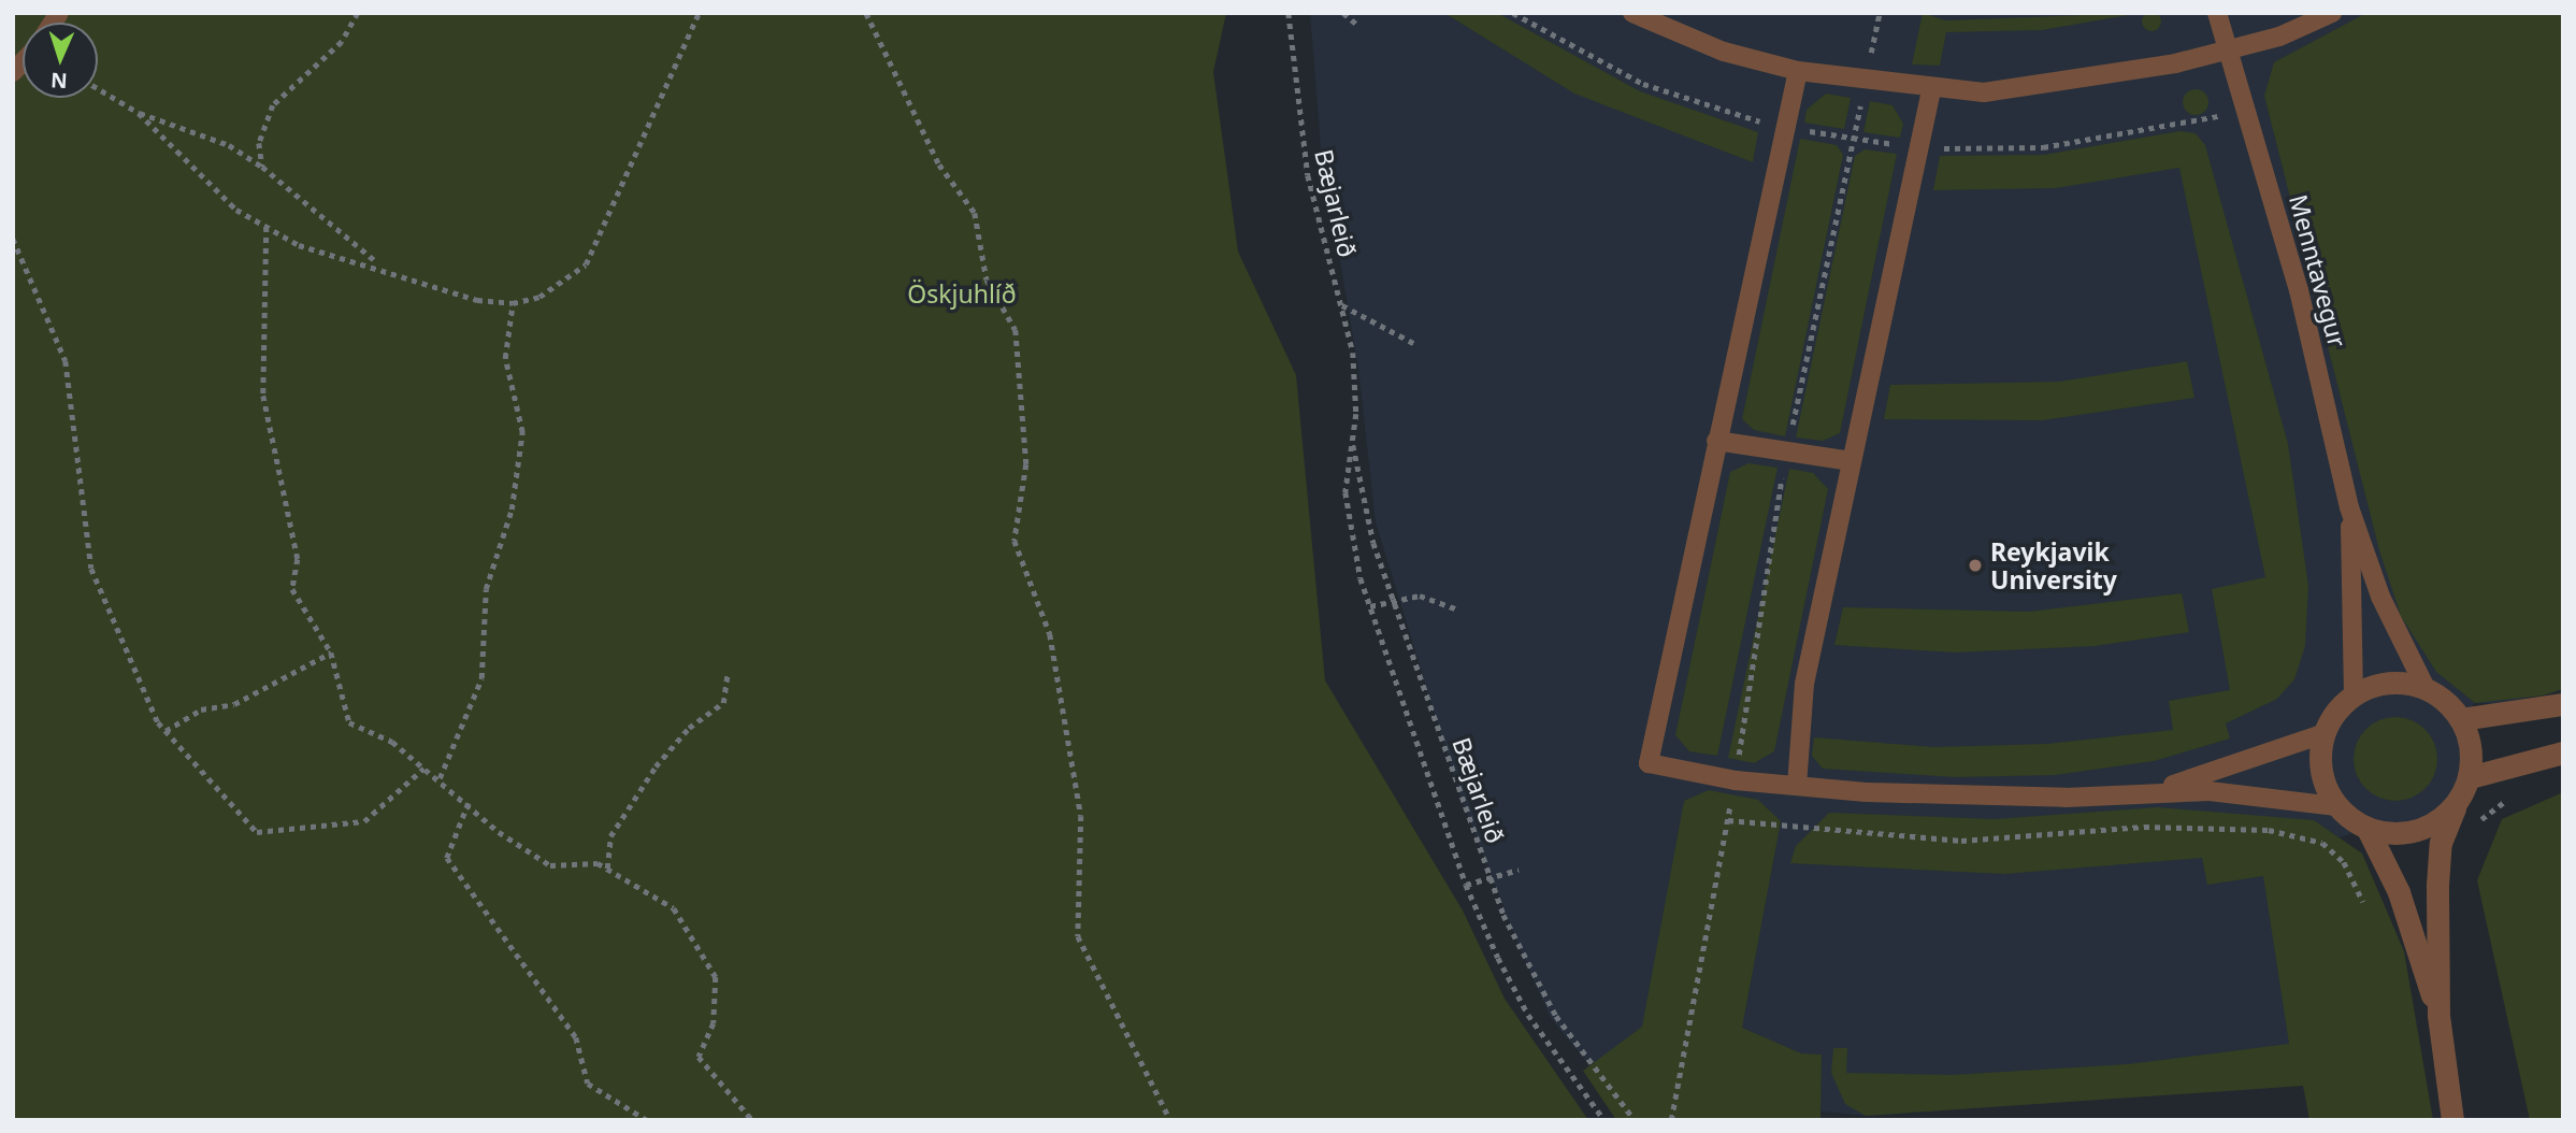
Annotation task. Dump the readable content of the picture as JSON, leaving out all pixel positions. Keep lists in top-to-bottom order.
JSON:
{
  "streets": {
    "lane": ["Menntavegur"],
    "path": ["Bæjarleið"]
  },
  "parks": ["Öskjuhlíð"],
  "places": ["Reykjavik University"],
  "north": "bottom"
}
